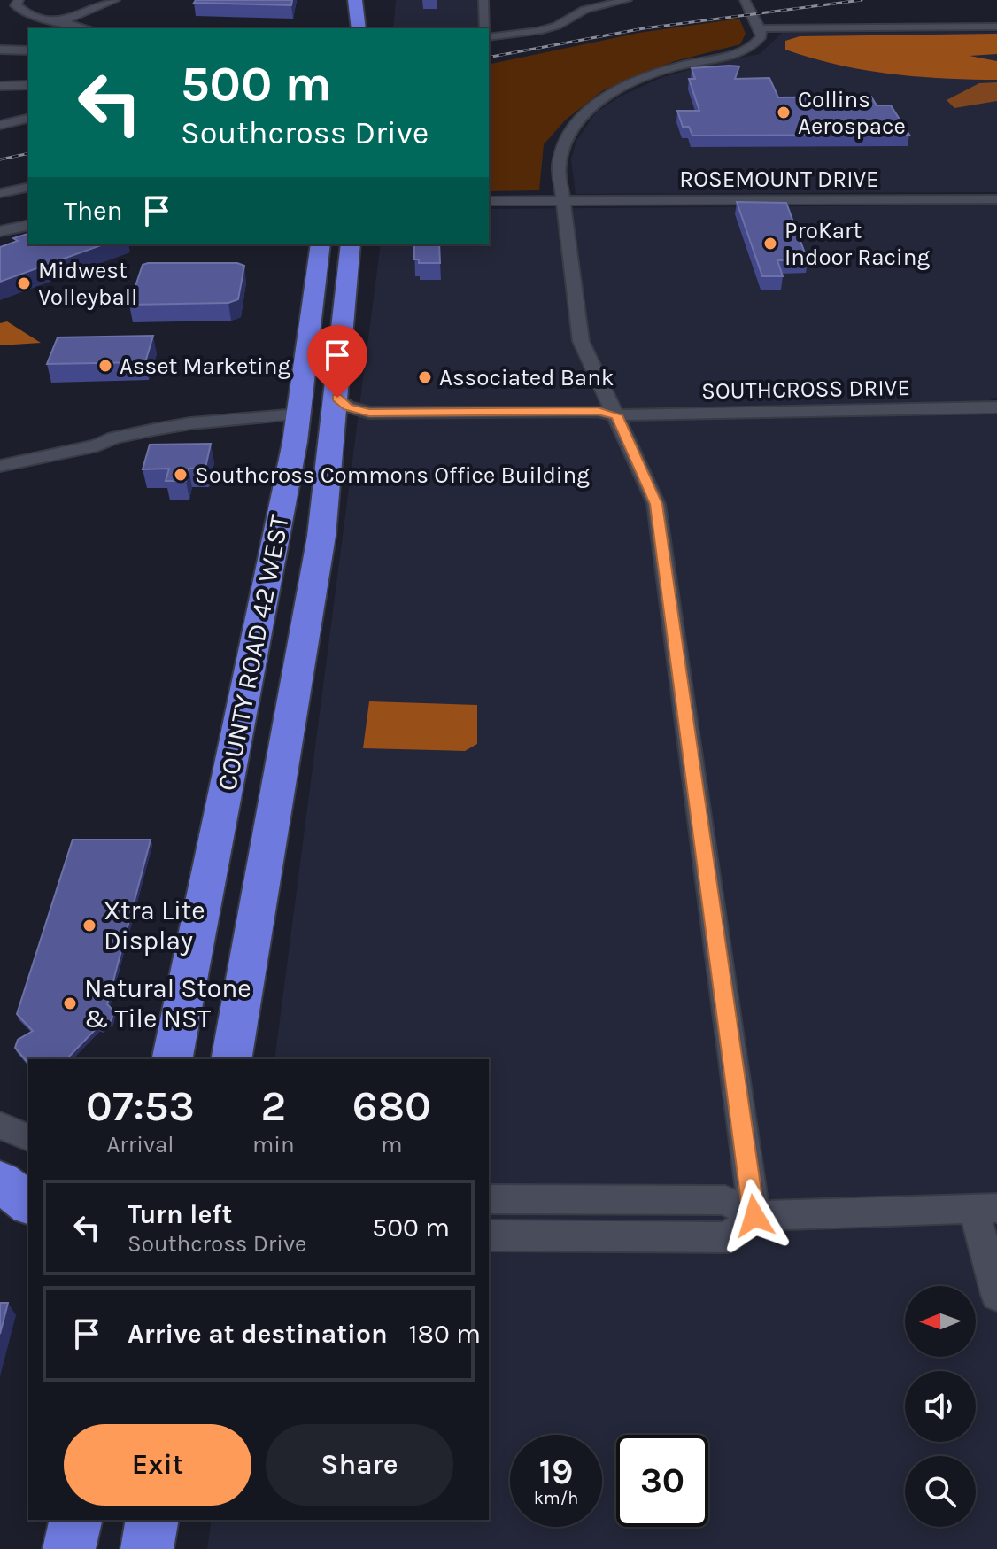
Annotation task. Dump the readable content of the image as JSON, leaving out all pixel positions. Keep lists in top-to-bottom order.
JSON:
{
  "streets": {
    "highway": ["COUNTY ROAD 42 WEST"],
    "street": ["ROSEMOUNT DRIVE", "SOUTHCROSS DRIVE"]
  },
  "crossings": [
    ["SOUTHCROSS DRIVE", "COUNTY ROAD 42 WEST"]
  ],
  "places": [
    "Collins Aerospace",
    "ProKart Indoor Racing",
    "Midwest Volleyball",
    "Asset Marketing",
    "Associated Bank",
    "Southcross Commons Office Building",
    "Xtra Lite Display",
    "Natural Stone & Tile NST"
  ],
  "north": "left",
  "page": {
    "turn": ["500 m", "Southcross Drive"],
    "then": "Then",
    "eta": [
      "07:53",
      "Arrival",
      "2",
      "min",
      "680",
      "m"
    ],
    "list": [
      {
        "name": "Turn left",
        "note": "Southcross Drive",
        "value": "500 m"
      },
      {
        "name": "Arrive at destination",
        "value": "180 m"
      }
    ],
    "buttons": ["Exit", "Share"],
    "speed": "19 km/h",
    "limit": "30"
  }
}
